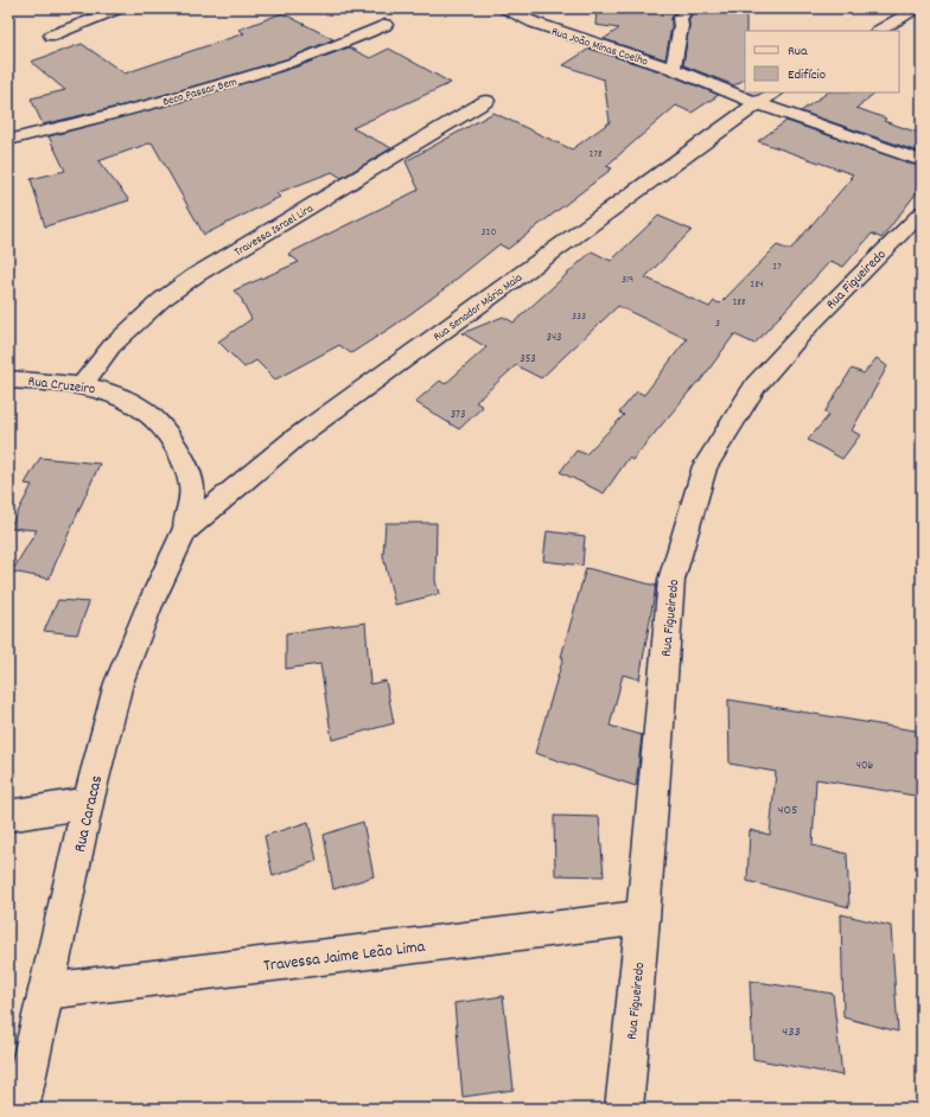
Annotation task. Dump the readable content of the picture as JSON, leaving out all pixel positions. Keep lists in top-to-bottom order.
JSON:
{
  "streets": {
    "street": [
      "Rua João Minas Coelho",
      "Beco Passar Bem",
      "Travessa Israel Lira",
      "Rua Figueiredo",
      "Rua Senador Mário Maia",
      "Rua Cruzeiro",
      "Rua Caracas",
      "Travessa Jaime Leão Lima"
    ]
  },
  "crossings": [
    ["Rua João Minas Coelho", "Rua Senador Mário Maia"],
    ["Travessa Israel Lira", "Rua Cruzeiro"],
    ["Rua Figueiredo", "Travessa Jaime Leão Lima"],
    ["Rua Senador Mário Maia", "Rua Cruzeiro"],
    ["Rua Senador Mário Maia", "Rua Caracas"],
    ["Rua Cruzeiro", "Rua Caracas"],
    ["Rua Caracas", "Travessa Jaime Leão Lima"]
  ],
  "house_numbers": [
    "278",
    "320",
    "27",
    "319",
    "284",
    "288",
    "333",
    "3",
    "343",
    "353",
    "373",
    "406",
    "405",
    "433"
  ],
  "legend": ["Rua", "Edifício"]
}
